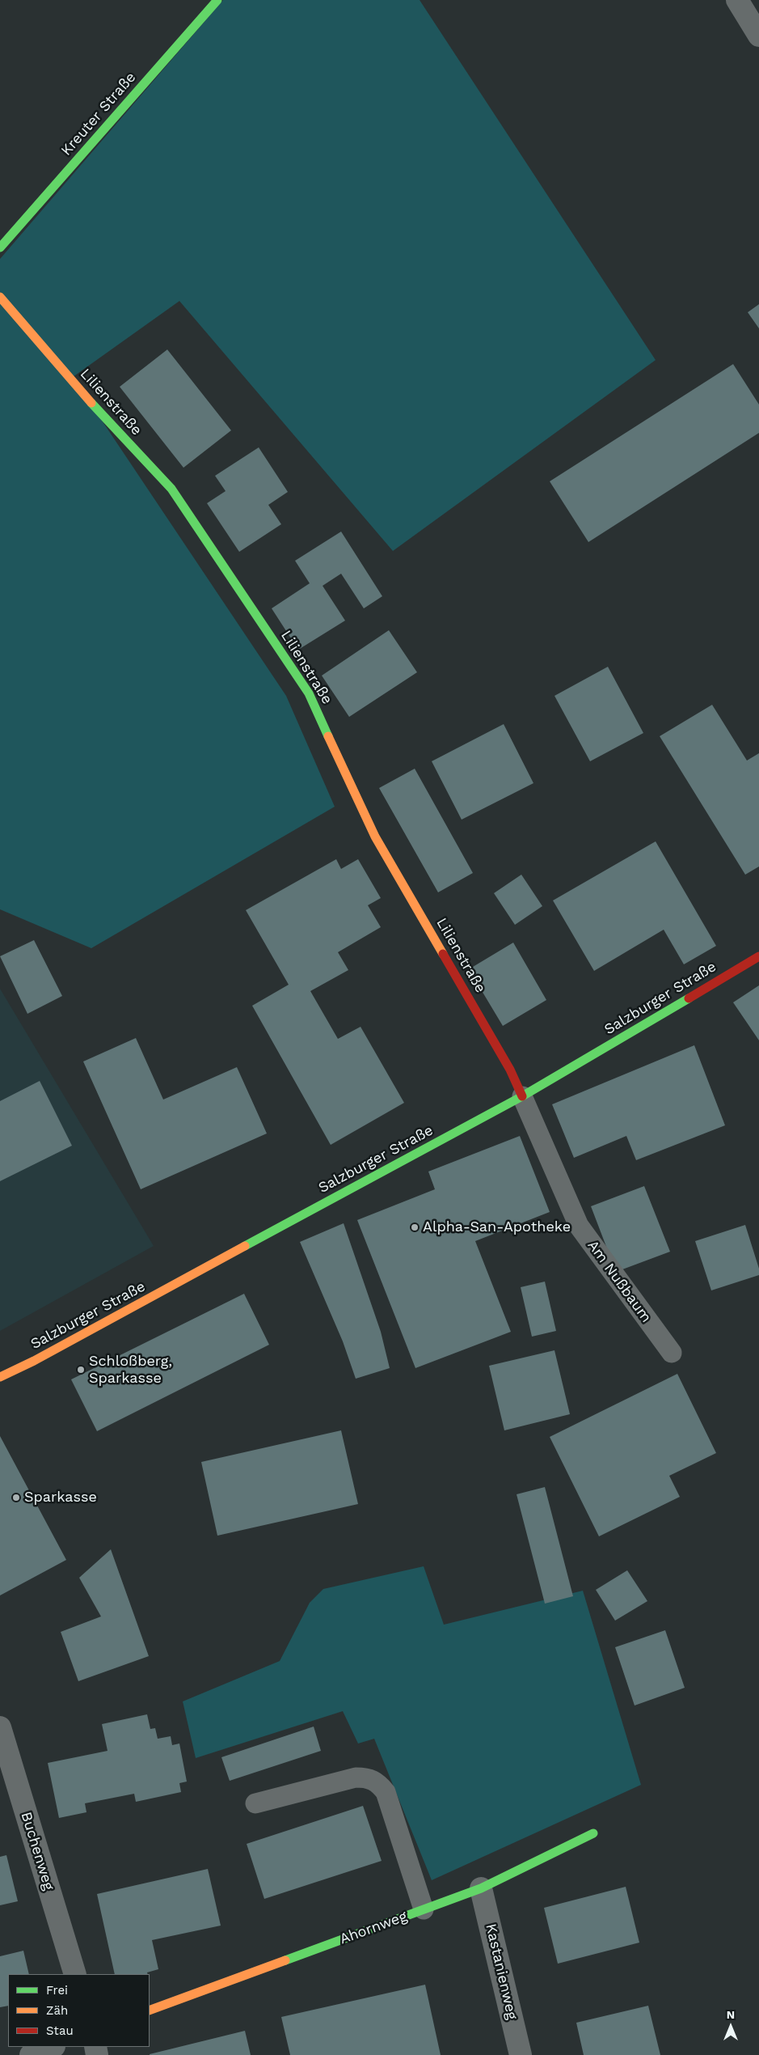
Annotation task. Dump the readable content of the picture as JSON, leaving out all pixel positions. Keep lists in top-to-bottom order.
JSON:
{
  "streets": {
    "street": [
      "Kreuter Straße",
      "Lilienstraße",
      "Salzburger Straße",
      "Buchenweg",
      "Ahornweg",
      "Kastanienweg"
    ],
    "lane": ["Am Nußbaum"]
  },
  "crossings": [
    ["Lilienstraße", "Salzburger Straße"],
    ["Lilienstraße", "Am Nußbaum"],
    ["Salzburger Straße", "Am Nußbaum"],
    ["Ahornweg", "Kastanienweg"]
  ],
  "places": ["Alpha-San-Apotheke", "Schloßberg, Sparkasse", "Sparkasse"],
  "legend": ["Frei", "Zäh", "Stau"],
  "north": "top"
}
